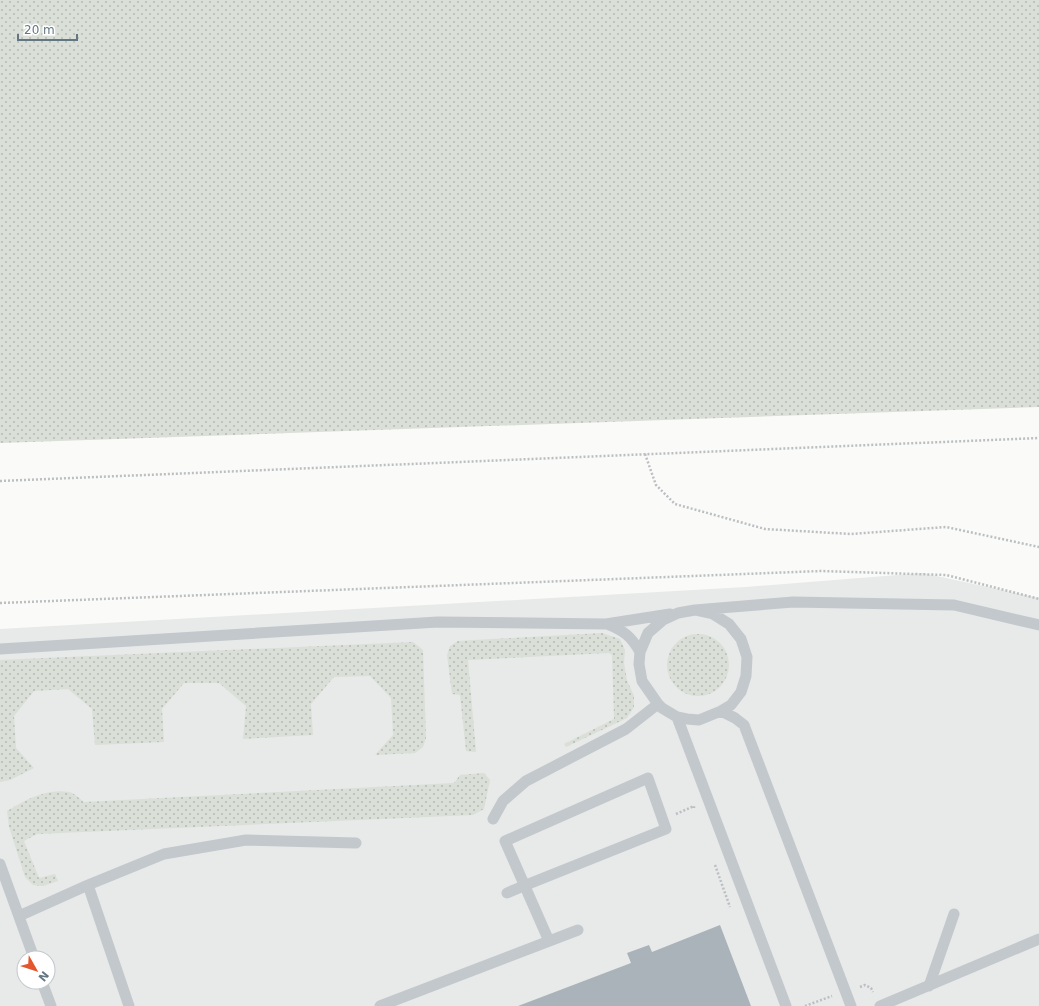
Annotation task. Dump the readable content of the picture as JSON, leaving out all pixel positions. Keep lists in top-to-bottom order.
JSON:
{
  "scale_bar": "20 m",
  "north": "bottom right"
}
